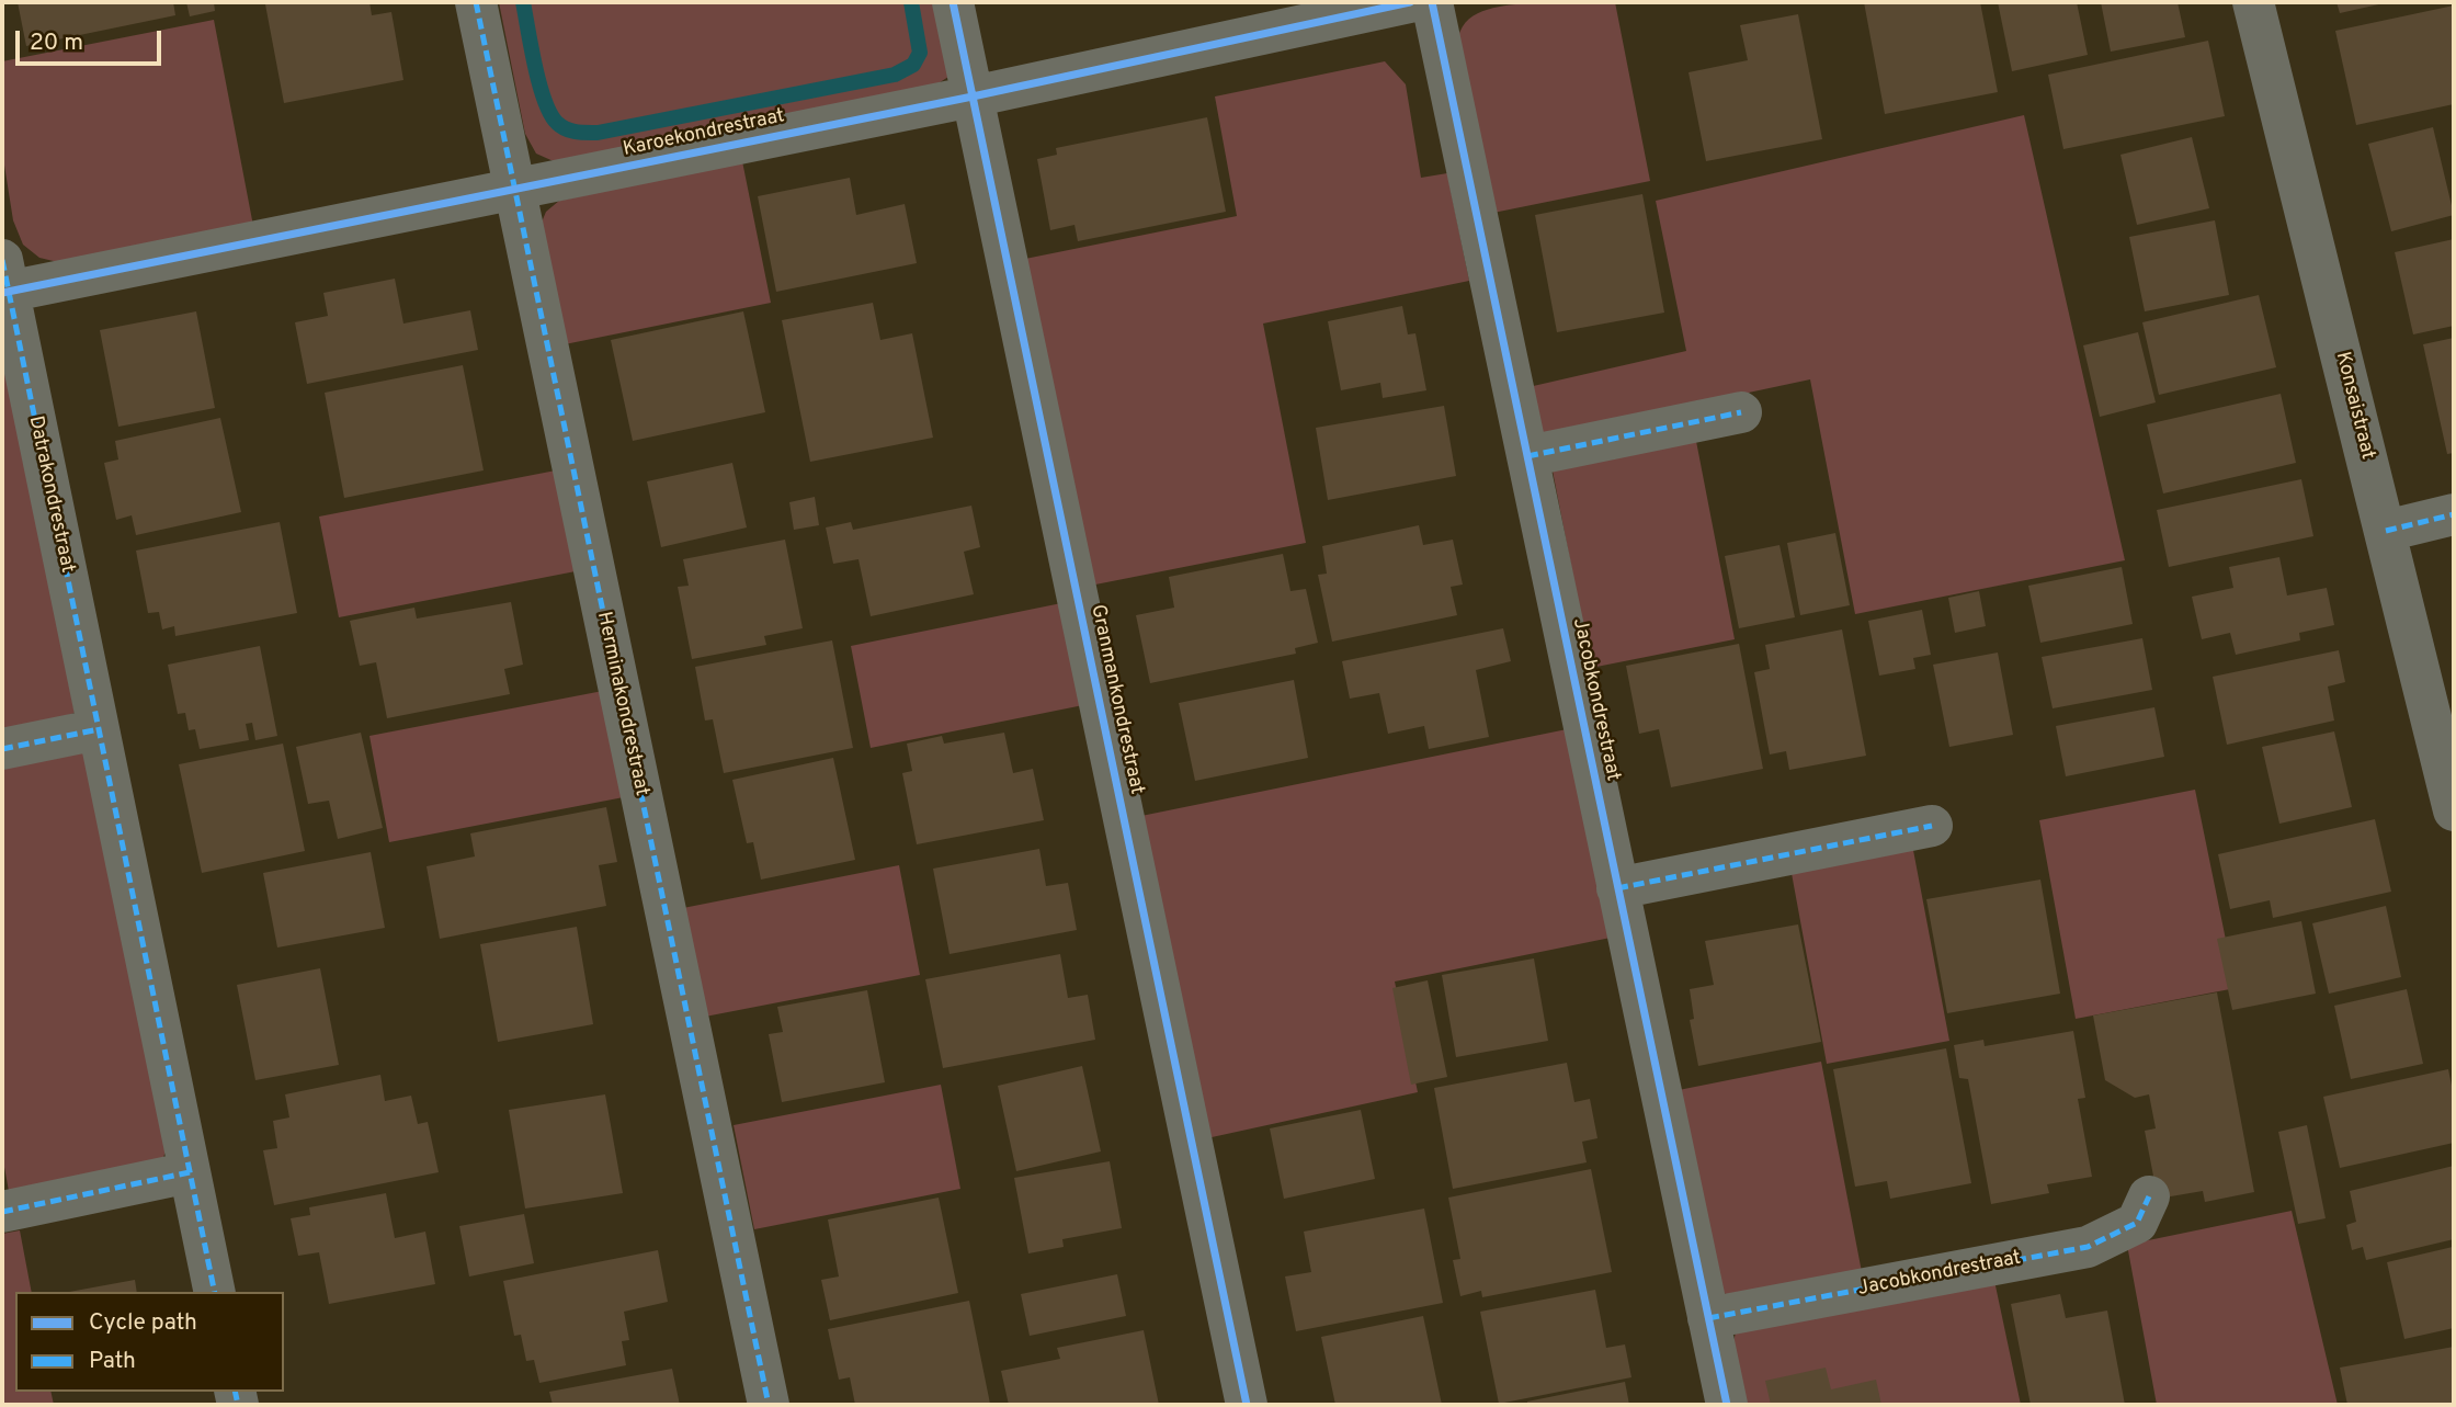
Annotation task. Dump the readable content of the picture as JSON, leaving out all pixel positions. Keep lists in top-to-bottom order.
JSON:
{
  "streets": {
    "street": [
      "Karoekondrestraat",
      "Konsaistraat",
      "Datrakondrestraat",
      "Granmankondrestraat",
      "Jacobkondrestraat",
      "Herminakondrestraat"
    ]
  },
  "crossings": [
    ["Karoekondrestraat", "Datrakondrestraat"],
    ["Karoekondrestraat", "Granmankondrestraat"],
    ["Karoekondrestraat", "Herminakondrestraat"]
  ],
  "legend": ["Cycle path", "Path"],
  "scale_bar": "20 m"
}
